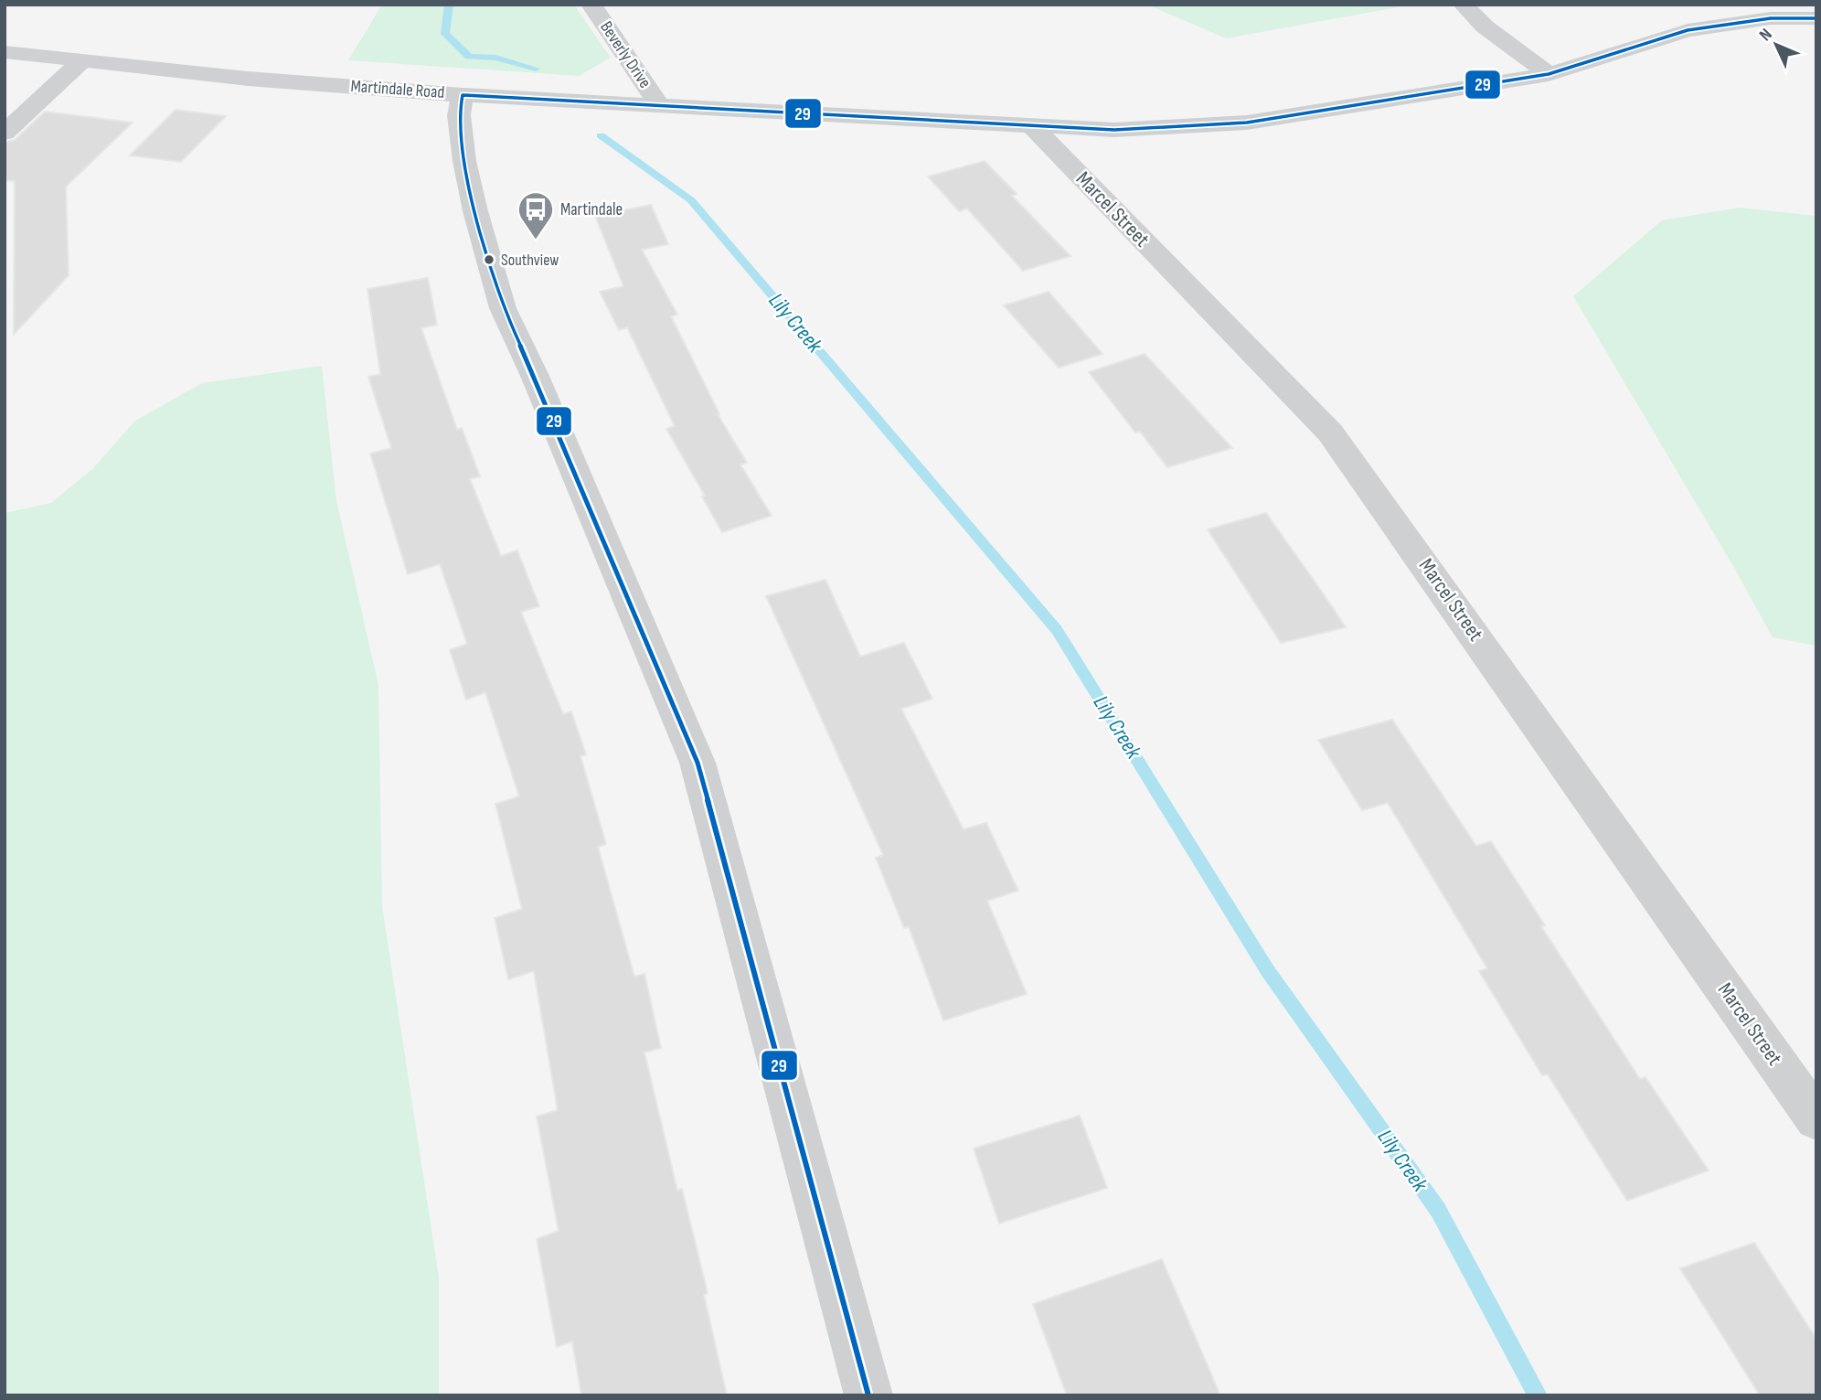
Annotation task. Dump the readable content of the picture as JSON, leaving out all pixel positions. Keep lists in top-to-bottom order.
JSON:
{
  "streets": {
    "street": ["Beverly Drive", "Martindale Road", "Marcel Street"]
  },
  "crossings": [
    ["Beverly Drive", "Martindale Road"],
    ["Martindale Road", "Marcel Street"]
  ],
  "water": ["Lily Creek"],
  "places": {
    "bus stop": ["Martindale"],
    "other": ["Southview"]
  },
  "lines": ["transit line 29"],
  "north": "top left"
}
